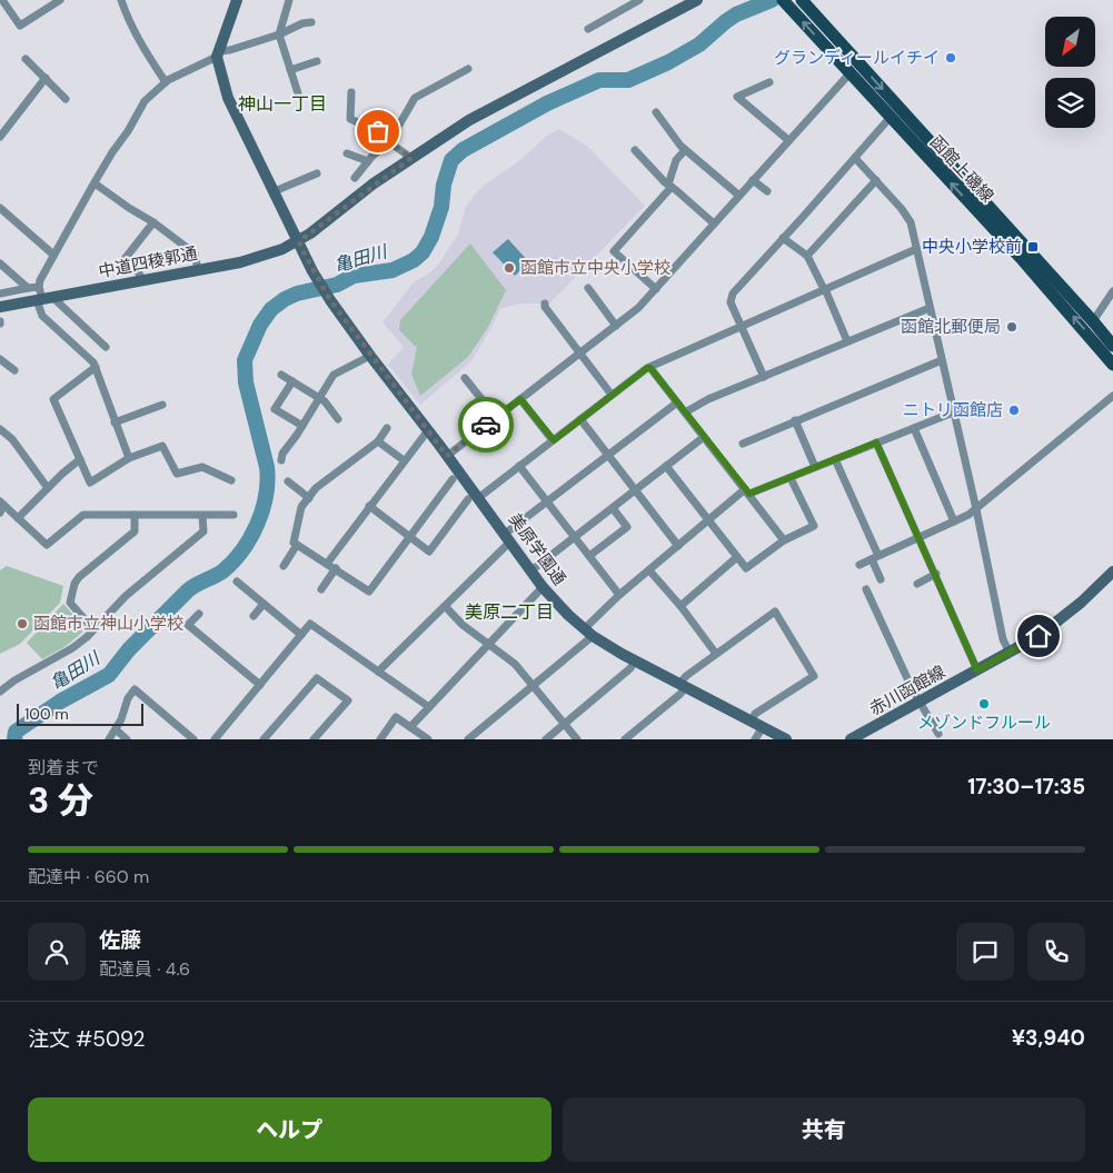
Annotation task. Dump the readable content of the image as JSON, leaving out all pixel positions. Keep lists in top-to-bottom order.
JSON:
{
  "streets": {
    "main road": ["函館上磯線"],
    "street": ["中道四稜郭通", "美原学園通", "赤川函館線"]
  },
  "crossings": [
    ["中道四稜郭通", "美原学園通"]
  ],
  "districts": ["神山一丁目", "美原二丁目"],
  "water": ["亀田川"],
  "places": {
    "other": [
      "グランディールイチイ",
      "函館市立中央小学校",
      "函館北郵便局",
      "ニトリ函館店",
      "函館市立神山小学校",
      "メゾンドフルール"
    ],
    "transit": ["中央小学校前"]
  },
  "scale_bar": "100 m",
  "north": "bottom left",
  "page": {
    "scale": "100 m",
    "heading": ["3 分", "到着まで", "17:30–17:35"],
    "panel": [
      "佐藤",
      "配達員 · 4.6",
      "注文 #5092",
      "¥3,940"
    ],
    "bar": "配達中 · 660 m",
    "buttons": ["ヘルプ", "共有"]
  }
}
